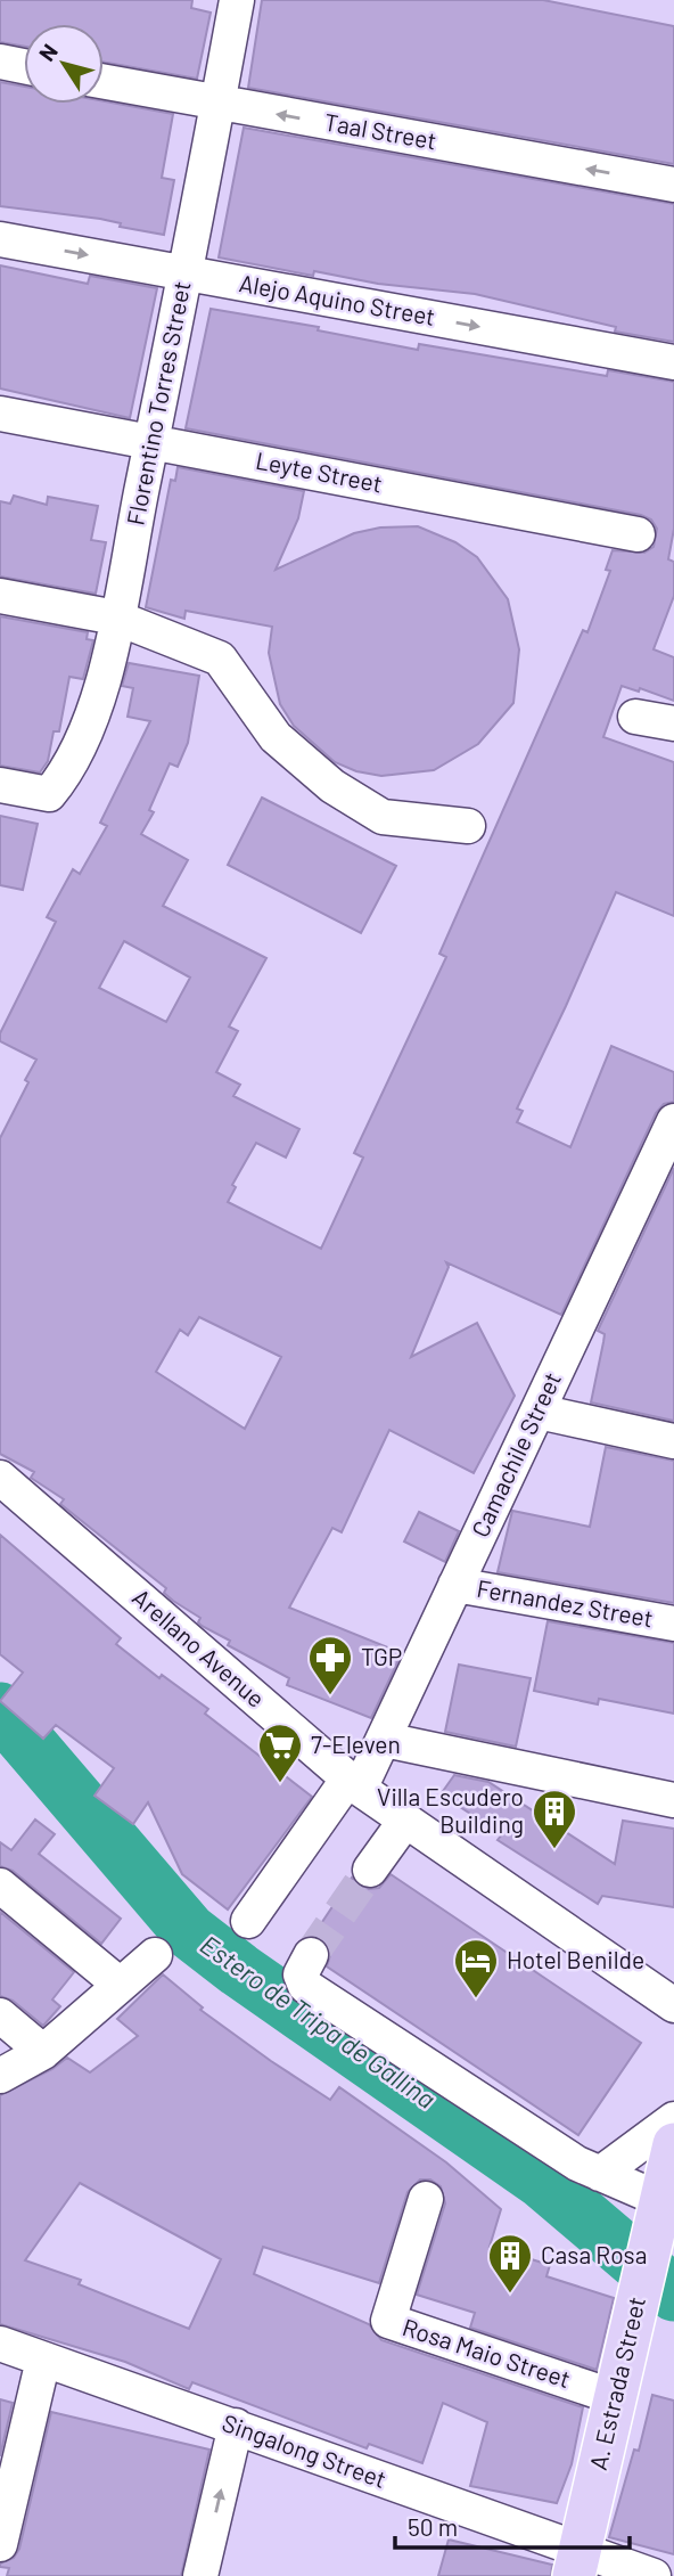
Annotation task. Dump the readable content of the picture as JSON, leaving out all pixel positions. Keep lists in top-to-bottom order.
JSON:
{
  "streets": {
    "main road": ["A. Estrada Street"],
    "street": [
      "Taal Street",
      "Alejo Aquino Street",
      "Florentino Torres Street",
      "Leyte Street",
      "Camachile Street",
      "Fernandez Street",
      "Arellano Avenue",
      "Rosa Maio Street",
      "Singalong Street"
    ]
  },
  "crossings": [
    ["Taal Street", "Florentino Torres Street"],
    ["Alejo Aquino Street", "Florentino Torres Street"],
    ["Florentino Torres Street", "Leyte Street"],
    ["Camachile Street", "Fernandez Street"],
    ["Camachile Street", "Arellano Avenue"],
    ["Rosa Maio Street", "A. Estrada Street"],
    ["A. Estrada Street", "Singalong Street"]
  ],
  "one_way": ["Taal Street", "Alejo Aquino Street"],
  "water": ["Estero de Tripa de Gallina"],
  "places": {
    "pharmacy": ["TGP"],
    "supermarket": ["7-Eleven"],
    "building": ["Villa Escudero Building", "Casa Rosa"],
    "hotel": ["Hotel Benilde"]
  },
  "scale_bar": "50 m",
  "north": "top left"
}
